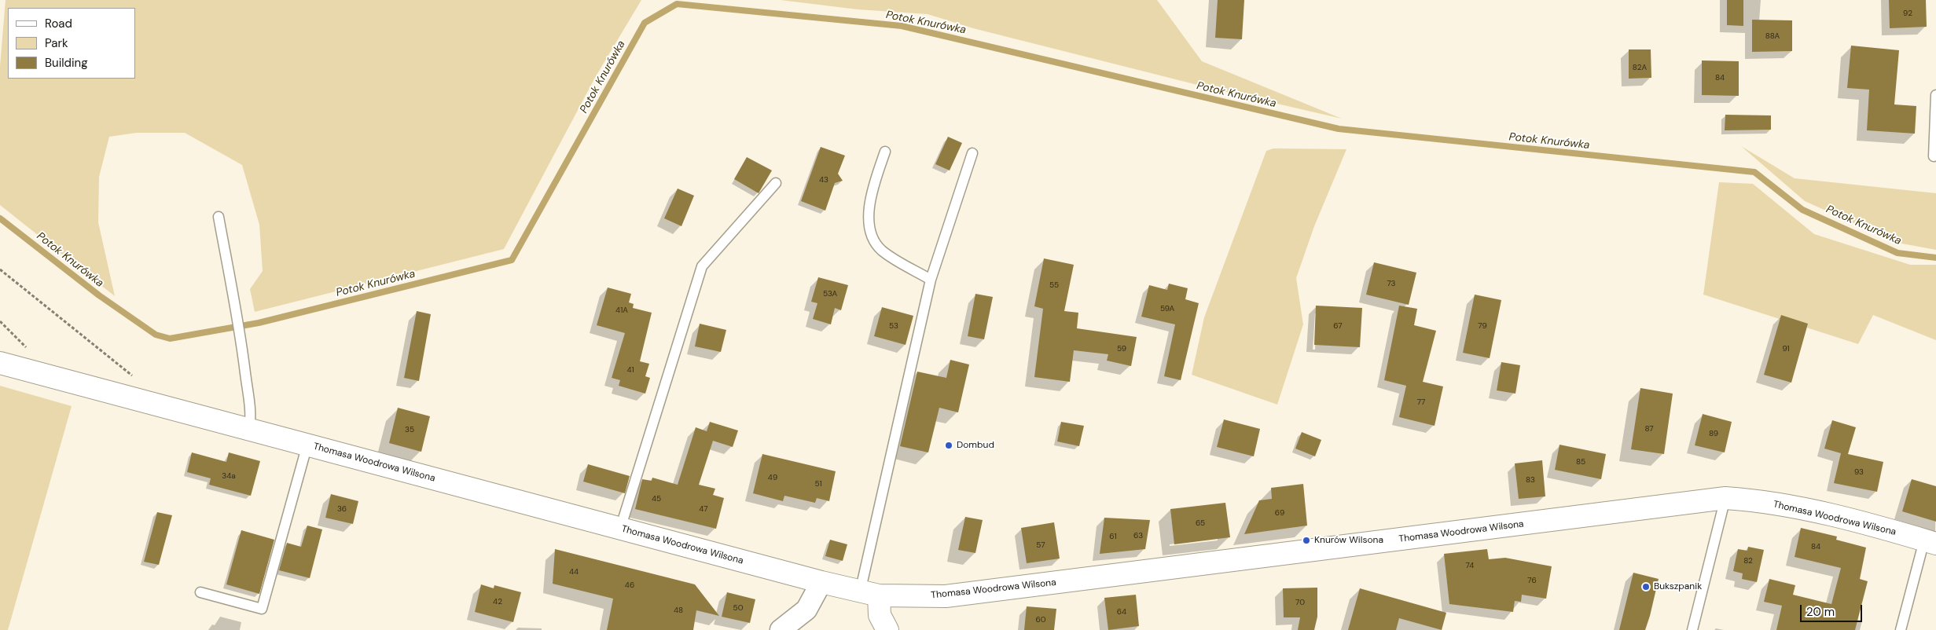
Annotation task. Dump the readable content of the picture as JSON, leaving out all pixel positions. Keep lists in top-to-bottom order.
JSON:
{
  "streets": {
    "street": ["Thomasa Woodrowa Wilsona"]
  },
  "water": ["Potok Knurówka"],
  "places": ["Dombud", "Knurów Wilsona", "Bukszpanik"],
  "house_numbers": [
    "92",
    "88A",
    "82A",
    "84",
    "43",
    "73",
    "55",
    "53A",
    "59A",
    "41A",
    "53",
    "67",
    "79",
    "59",
    "91",
    "41",
    "77",
    "87",
    "35",
    "89",
    "85",
    "93",
    "34a",
    "49",
    "83",
    "51",
    "45",
    "36",
    "47",
    "69",
    "65",
    "63",
    "61",
    "57",
    "84",
    "82",
    "74",
    "44",
    "76",
    "46",
    "42",
    "70",
    "50",
    "48",
    "64",
    "60"
  ],
  "legend": ["Road", "Park", "Building"],
  "scale_bar": "20 m"
}
